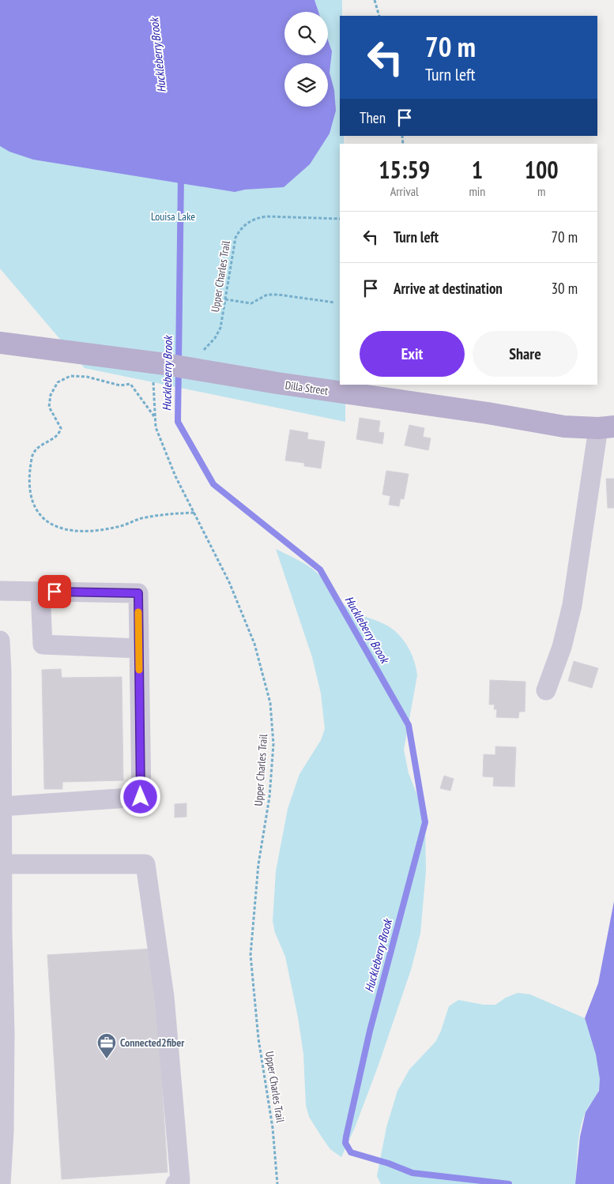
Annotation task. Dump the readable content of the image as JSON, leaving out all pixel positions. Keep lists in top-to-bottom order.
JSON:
{
  "streets": {
    "main road": ["Dilla Street"],
    "path": ["Upper Charles Trail"]
  },
  "crossings": [
    ["Upper Charles Trail", "Dilla Street"]
  ],
  "water": ["Huckleberry Brook"],
  "parks": ["Louisa Lake"],
  "places": {
    "office": ["Connected2fiber"]
  },
  "page": {
    "turn": ["70 m", "Turn left"],
    "then": "Then",
    "eta": [
      "15:59",
      "Arrival",
      "1",
      "min",
      "100",
      "m"
    ],
    "list": [
      {
        "name": "Turn left",
        "value": "70 m"
      },
      {
        "name": "Arrive at destination",
        "value": "30 m"
      }
    ],
    "buttons": ["Exit", "Share"]
  }
}
